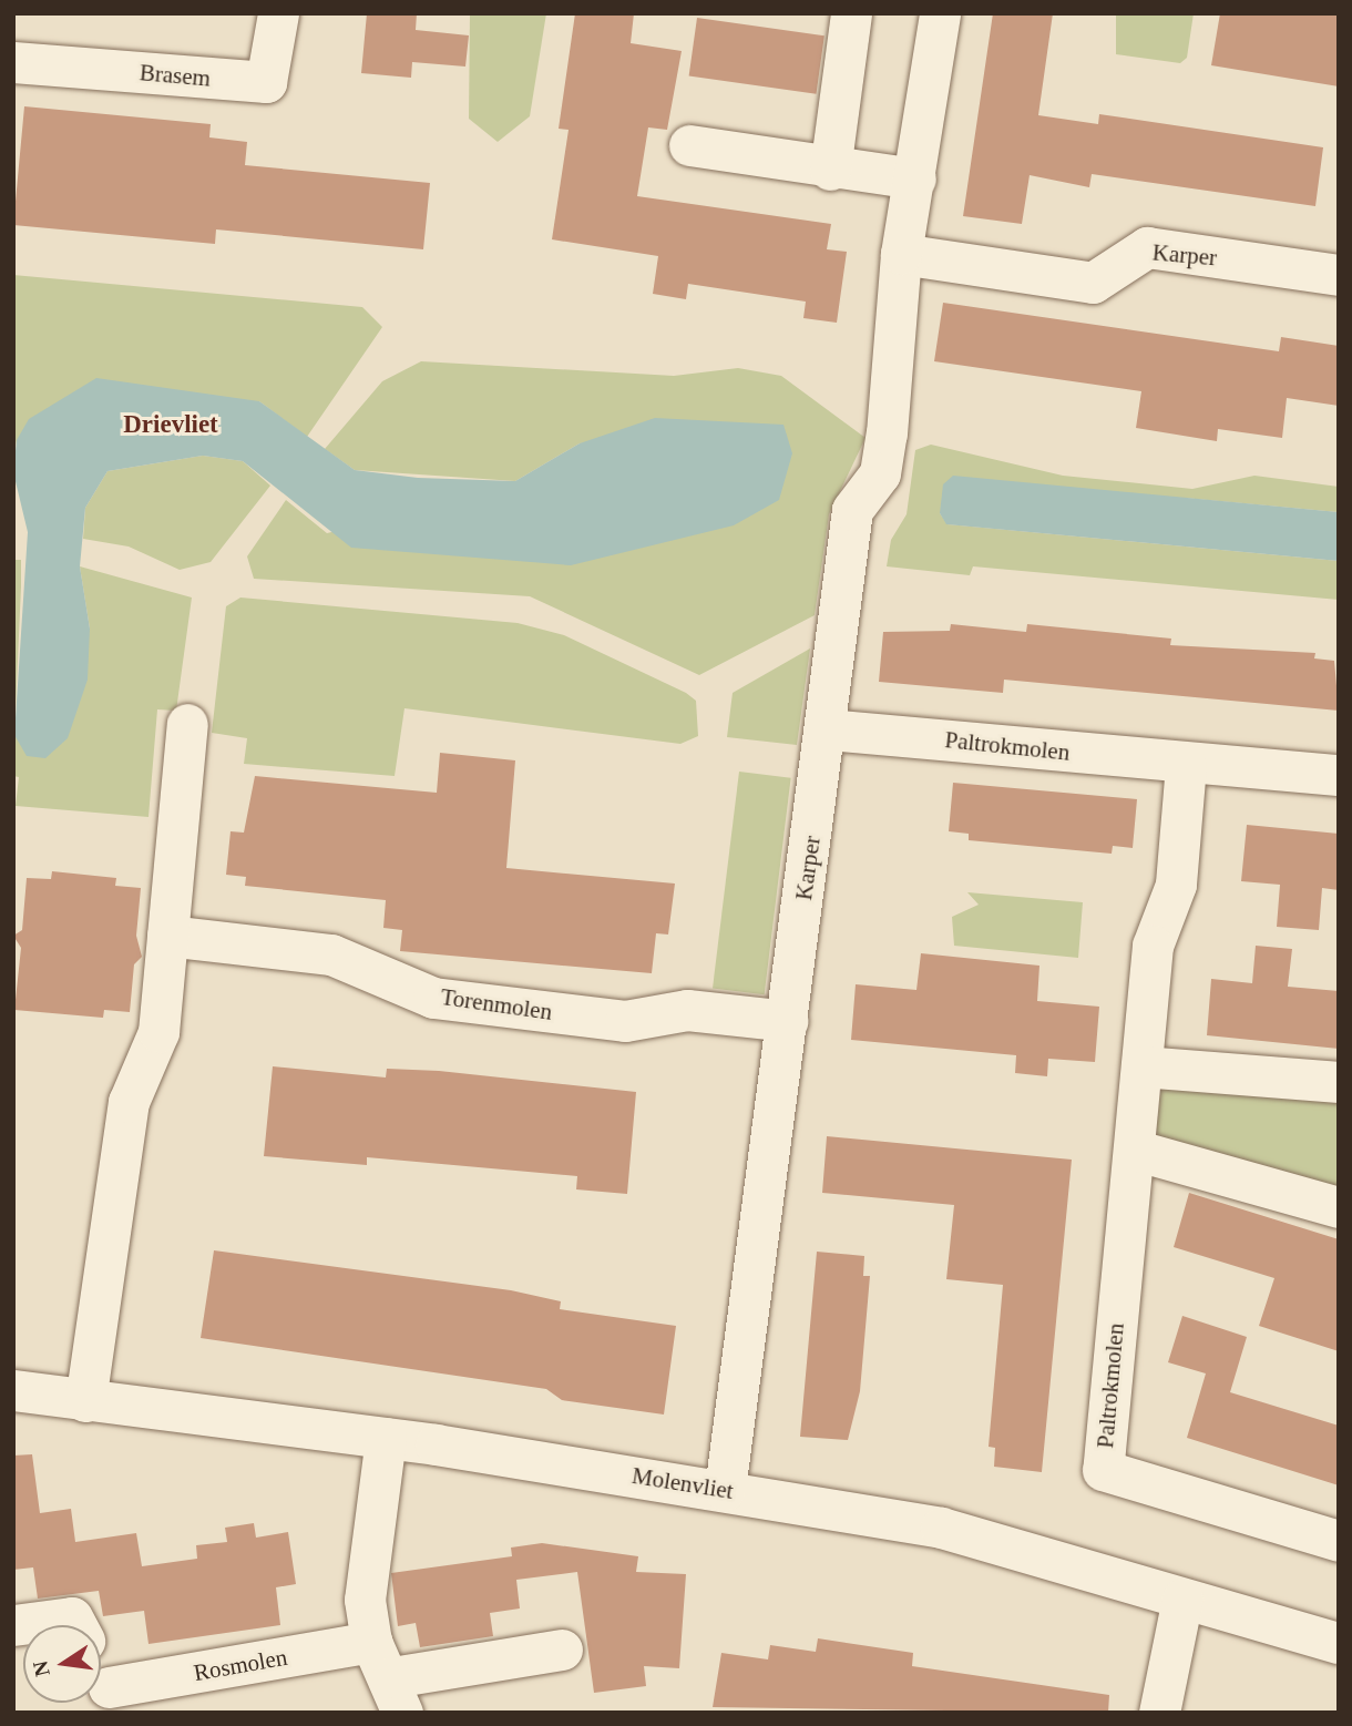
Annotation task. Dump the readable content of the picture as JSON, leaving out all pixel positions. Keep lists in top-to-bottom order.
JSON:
{
  "streets": {
    "street": [
      "Brasem",
      "Karper",
      "Paltrokmolen",
      "Torenmolen",
      "Molenvliet",
      "Rosmolen"
    ]
  },
  "crossings": [
    ["Karper", "Paltrokmolen"],
    ["Karper", "Torenmolen"],
    ["Karper", "Molenvliet"]
  ],
  "districts": ["Drievliet"],
  "north": "left"
}
